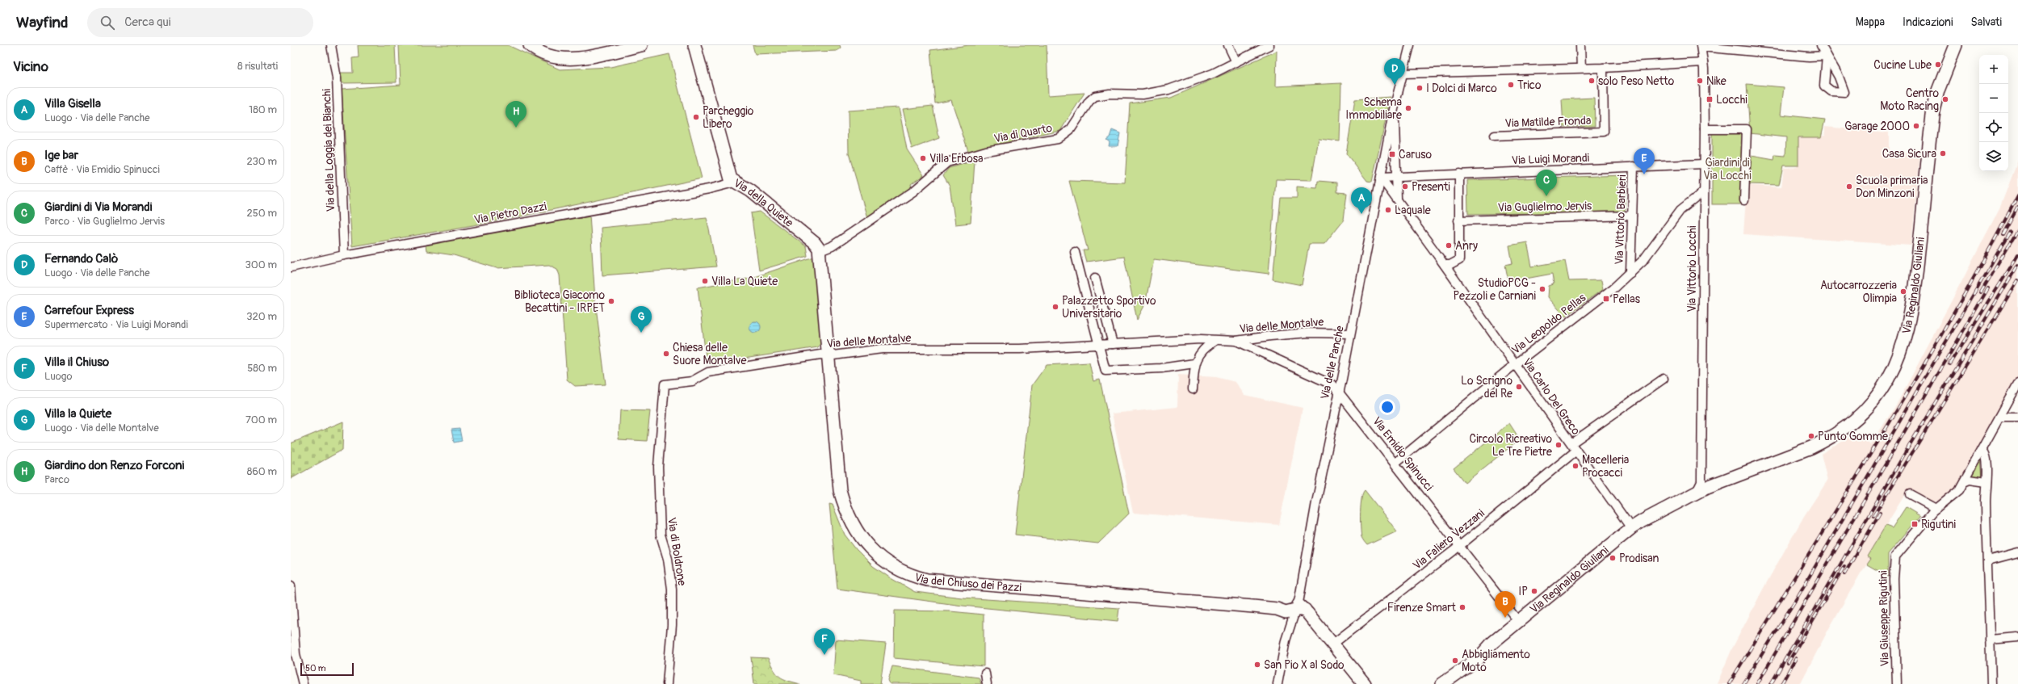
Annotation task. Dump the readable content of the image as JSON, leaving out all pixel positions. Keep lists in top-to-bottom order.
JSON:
{
  "streets": {
    "main road": ["Via della Quiete", "Via Reginaldo Giuliani", "Via del Chiuso dei Pazzi"],
    "street": [
      "Via Matilde Fronda",
      "Via di Quarto",
      "Via della Loggia dei Bianchi",
      "Via Luigi Morandi",
      "Via Guglielmo Jervis",
      "Via Pietro Dazzi",
      "Via Vittorio Barbieri",
      "Via Vittorio Locchi",
      "Via Leopoldo Pellas",
      "Via delle Montalve",
      "Via delle Panche",
      "Via Carlo Del Greco",
      "Via Emidio Spinucci",
      "Via Faliero Vezzani",
      "Via di Boldrone",
      "Via Giuseppe Rigutini"
    ]
  },
  "crossings": [
    ["Via di Quarto", "Via della Quiete"],
    ["Via della Loggia dei Bianchi", "Via Pietro Dazzi"],
    ["Via Luigi Morandi", "Via Vittorio Barbieri"],
    ["Via Luigi Morandi", "Via Vittorio Locchi"],
    ["Via Luigi Morandi", "Via delle Panche"],
    ["Via Luigi Morandi", "Via Carlo Del Greco"],
    ["Via della Quiete", "Via Pietro Dazzi"],
    ["Via Guglielmo Jervis", "Via Vittorio Barbieri"],
    ["Via Vittorio Barbieri", "Via Leopoldo Pellas"],
    ["Via Vittorio Locchi", "Via Reginaldo Giuliani"],
    ["Via Vittorio Locchi", "Via Leopoldo Pellas"],
    ["Via Reginaldo Giuliani", "Via Carlo Del Greco"],
    ["Via Reginaldo Giuliani", "Via Emidio Spinucci"],
    ["Via Leopoldo Pellas", "Via Carlo Del Greco"],
    ["Via Leopoldo Pellas", "Via Emidio Spinucci"],
    ["Via delle Montalve", "Via delle Panche"],
    ["Via delle Montalve", "Via Emidio Spinucci"],
    ["Via delle Montalve", "Via di Boldrone"],
    ["Via delle Montalve", "Via del Chiuso dei Pazzi"],
    ["Via delle Panche", "Via Carlo Del Greco"],
    ["Via delle Panche", "Via Emidio Spinucci"],
    ["Via delle Panche", "Via del Chiuso dei Pazzi"],
    ["Via Carlo Del Greco", "Via Faliero Vezzani"],
    ["Via Emidio Spinucci", "Via Faliero Vezzani"]
  ],
  "parks": ["Giardini di Via Locchi"],
  "places": {
    "other": [
      "Cucine Lube",
      "solo Peso Netto",
      "Nike",
      "Trico",
      "I Dolci di Marco",
      "Centro Moto Racing",
      "Schema Immobiliare",
      "Parcheggio Libero",
      "Garage 2000",
      "Casa Sicura",
      "Villa Erbosa",
      "Presenti",
      "Scuola primaria Don Minzoni",
      "Laquale",
      "Anry",
      "Villa La Quiete",
      "StudioPCG - Pezzoli e Carniani",
      "Autocarrozzeria Olimpia",
      "Biblioteca Giacomo Becattini - IRPET",
      "Palazzetto Sportivo Universitario",
      "Chiesa delle Suore Montalve",
      "Lo Scrigno del Re",
      "Punto Gomme",
      "Circolo Ricreativo Le Tre Pietre",
      "Macelleria Procacci",
      "Prodisan",
      "IP",
      "Firenze Smart",
      "Abbigliamento Moto",
      "San Pio X al Sodo"
    ],
    "transit": [
      "Locchi",
      "Caruso",
      "Pellas",
      "Rigutini"
    ]
  },
  "scale_bar": "50 m",
  "page": {
    "header": "Wayfind",
    "search": "Cerca qui",
    "nav": ["Mappa", "Indicazioni", "Salvati"],
    "heading": ["Vicino", "8 risultati"],
    "map_buttons": ["+", "−"],
    "pins": [
      "D",
      "H",
      "E",
      "C",
      "A",
      "G",
      "B",
      "F"
    ],
    "list": [
      {
        "mark": "A",
        "name": "Villa Gisella",
        "note": "Luogo · Via delle Panche",
        "value": "180 m"
      },
      {
        "mark": "B",
        "name": "Ige bar",
        "note": "Caffè · Via Emidio Spinucci",
        "value": "230 m"
      },
      {
        "mark": "C",
        "name": "Giardini di Via Morandi",
        "note": "Parco · Via Guglielmo Jervis",
        "value": "250 m"
      },
      {
        "mark": "D",
        "name": "Fernando Calò",
        "note": "Luogo · Via delle Panche",
        "value": "300 m"
      },
      {
        "mark": "E",
        "name": "Carrefour Express",
        "note": "Supermercato · Via Luigi Morandi",
        "value": "320 m"
      },
      {
        "mark": "F",
        "name": "Villa il Chiuso",
        "note": "Luogo",
        "value": "580 m"
      },
      {
        "mark": "G",
        "name": "Villa la Quiete",
        "note": "Luogo · Via delle Montalve",
        "value": "700 m"
      },
      {
        "mark": "H",
        "name": "Giardino don Renzo Forconi",
        "note": "Parco",
        "value": "860 m"
      }
    ],
    "scale": "50 m"
  }
}
